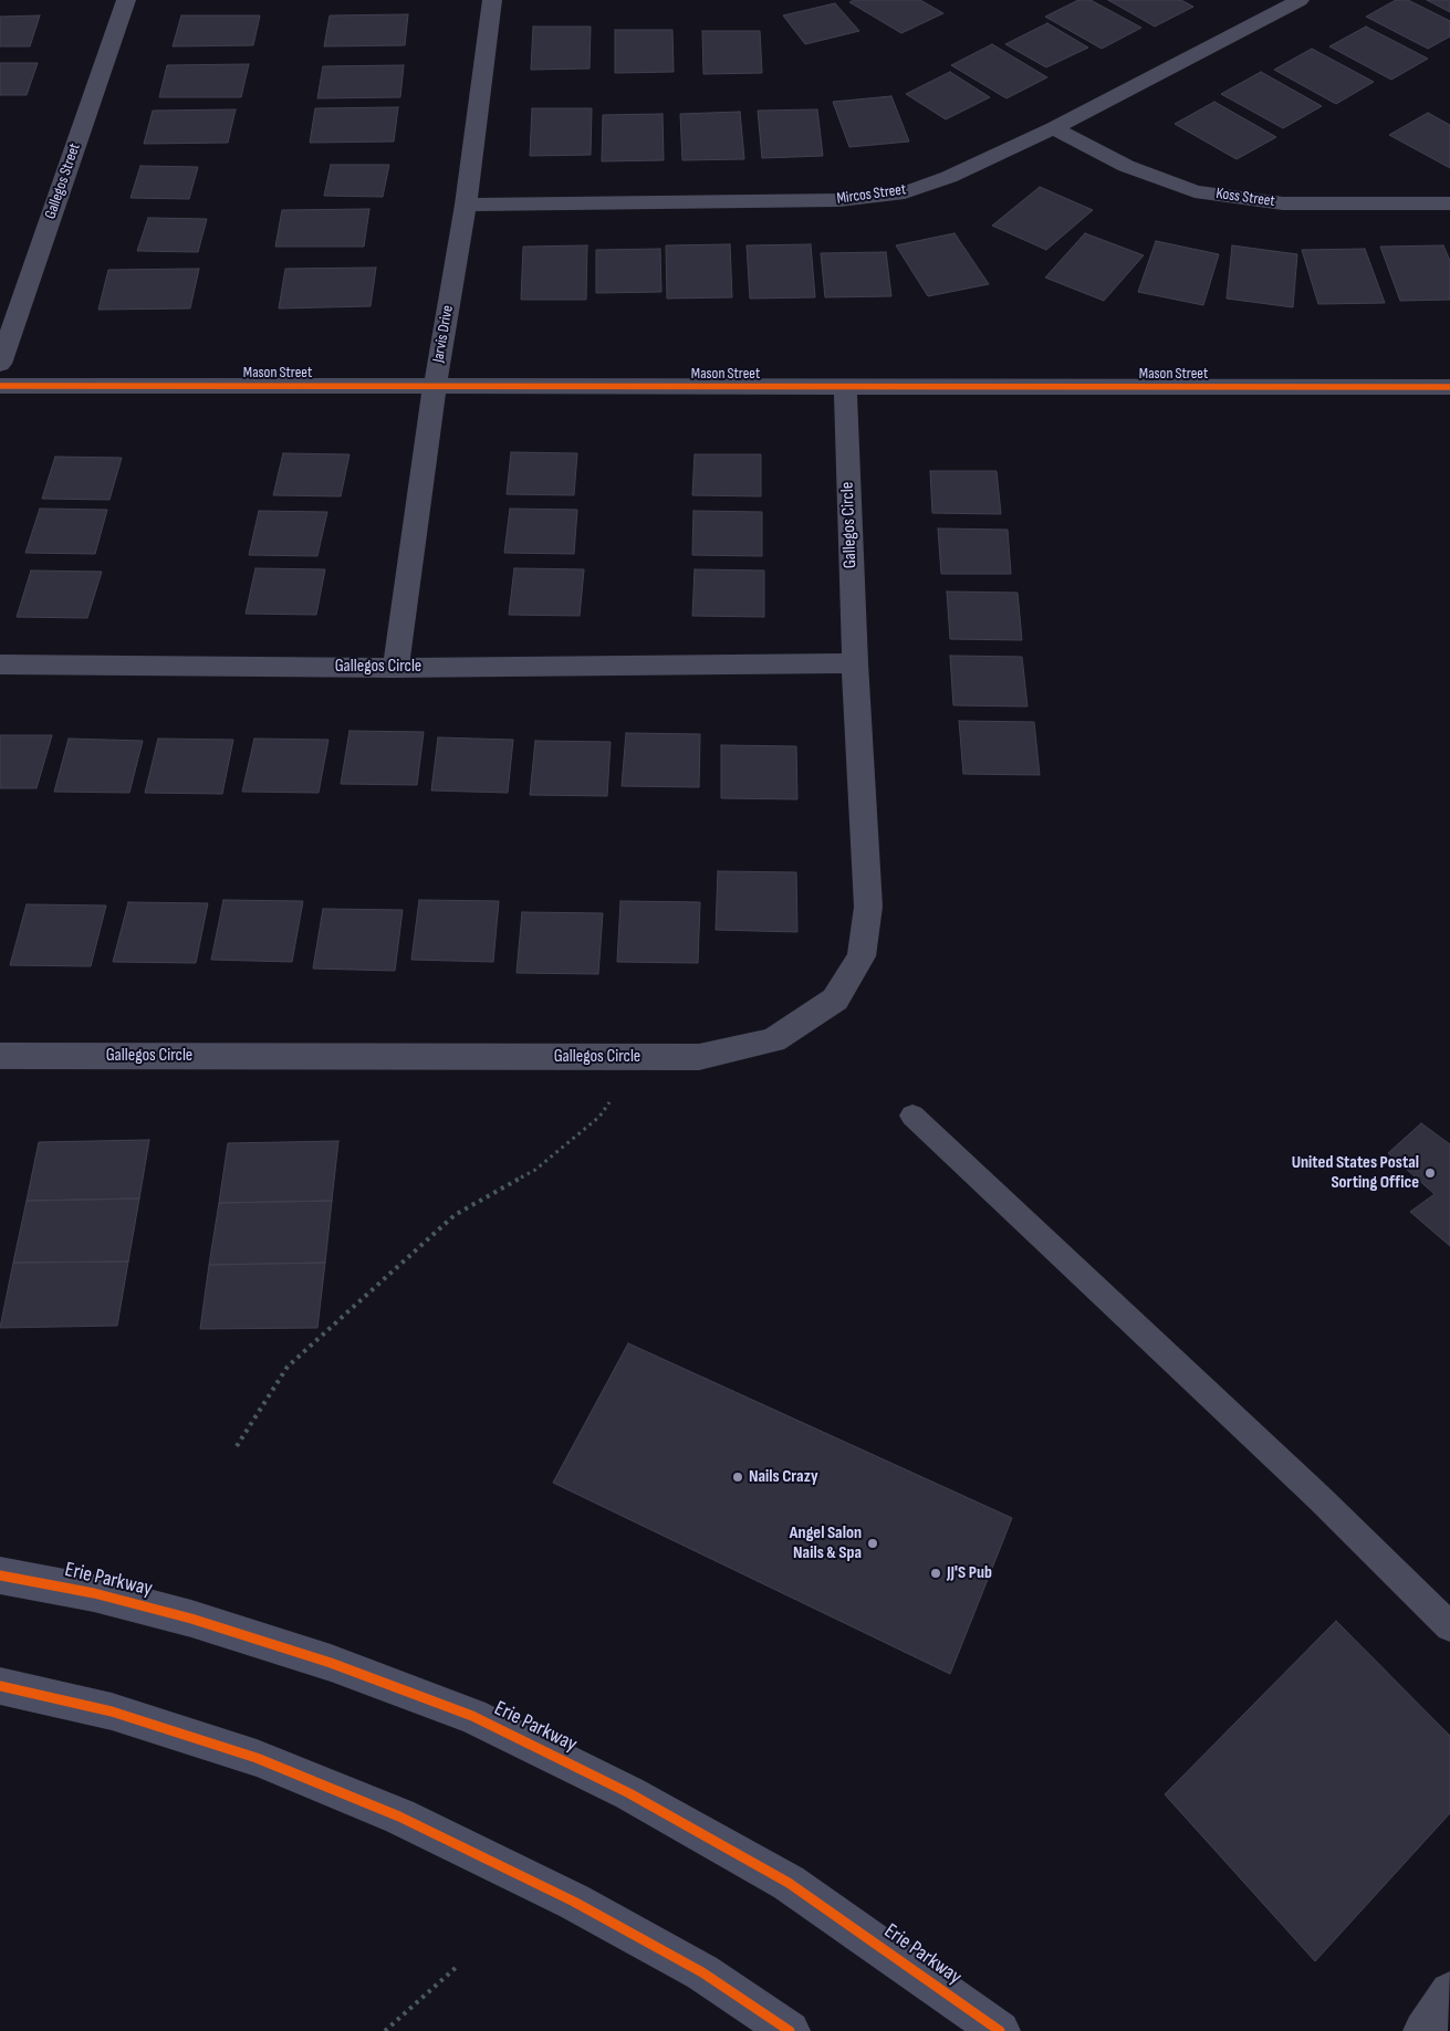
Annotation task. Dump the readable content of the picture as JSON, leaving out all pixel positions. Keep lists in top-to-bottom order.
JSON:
{
  "streets": {
    "main road": ["Erie Parkway"],
    "street": [
      "Gallegos Street",
      "Mircos Street",
      "Koss Street",
      "Jarvis Drive",
      "Mason Street",
      "Gallegos Circle"
    ]
  },
  "crossings": [
    ["Mircos Street", "Koss Street"],
    ["Mircos Street", "Jarvis Drive"],
    ["Jarvis Drive", "Mason Street"],
    ["Jarvis Drive", "Gallegos Circle"],
    ["Mason Street", "Gallegos Circle"]
  ],
  "places": [
    "United States Postal Sorting Office",
    "Nails Crazy",
    "Angel Salon Nails & Spa",
    "JJ'S Pub"
  ]
}
